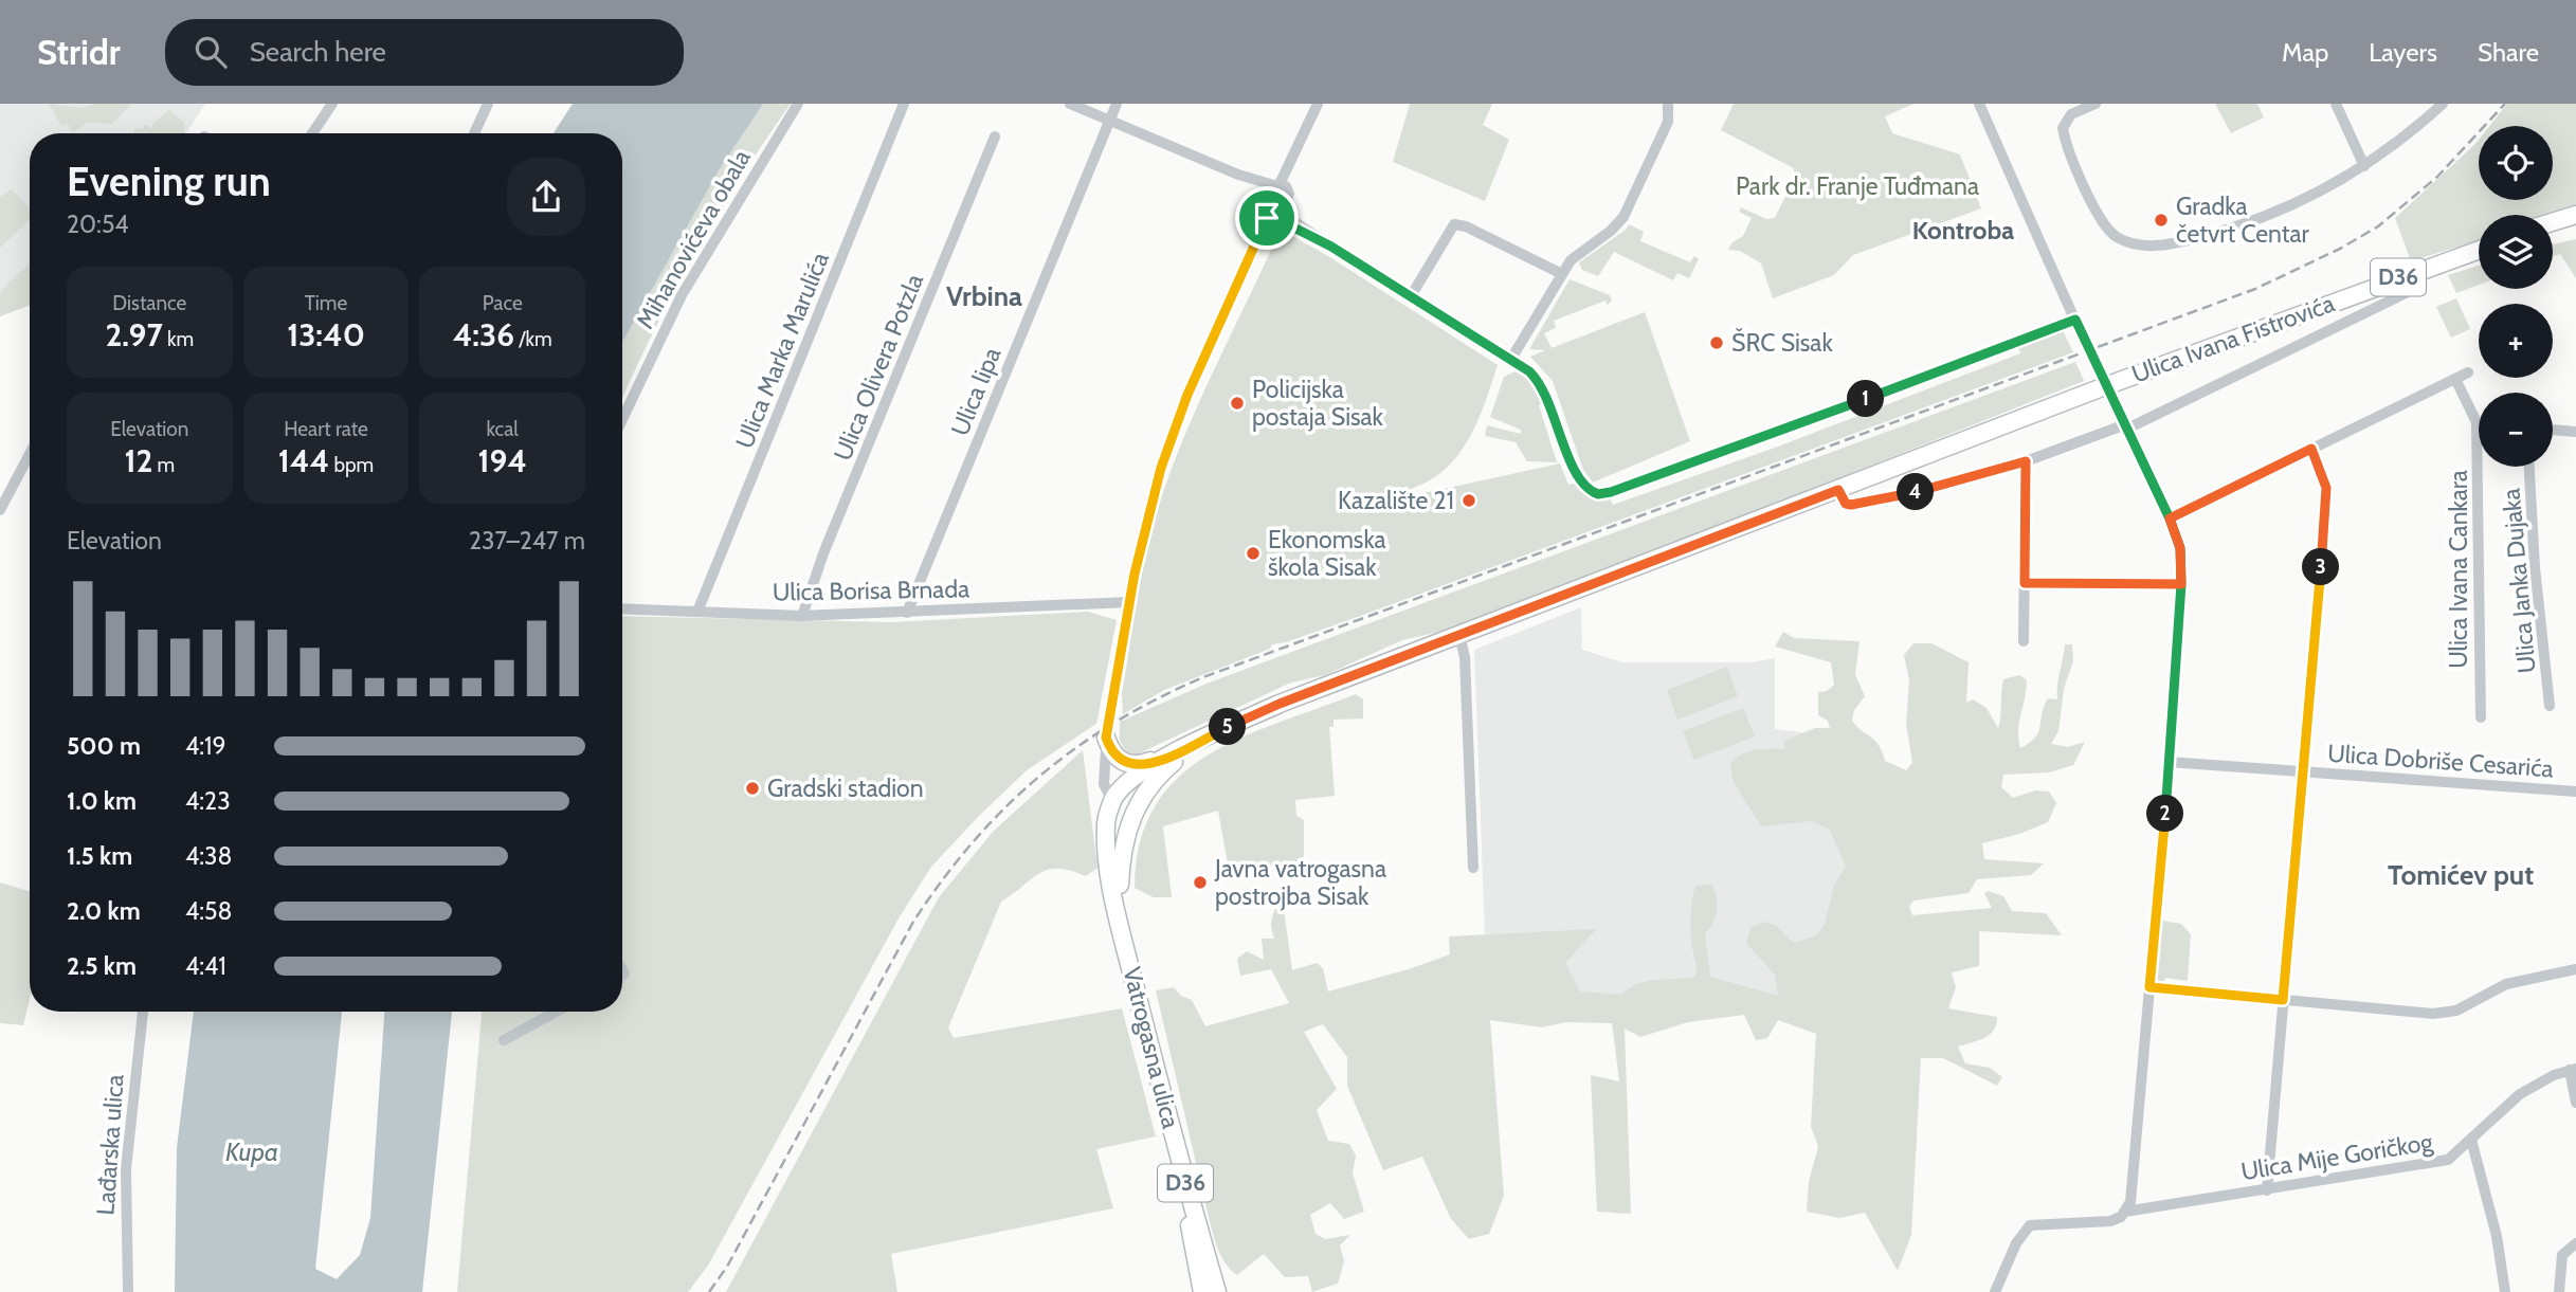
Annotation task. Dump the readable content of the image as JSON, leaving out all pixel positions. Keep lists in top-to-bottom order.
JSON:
{
  "streets": {
    "main road": ["D36", "Ulica Ivana Fistrovića", "Vatrogasna ulica"],
    "street": [
      "Mihanovićeva obala",
      "Ulica Marka Marulića",
      "Ulica Olivera Potzla",
      "Ulica lipa",
      "Ulica Ivana Cankara",
      "Ulica Janka Dujaka",
      "Ulica Borisa Brnada",
      "Ulica Dobriše Cesarića",
      "Lađarska ulica",
      "Ulica Mije Goričkog"
    ]
  },
  "crossings": [
    ["D36", "Ulica Ivana Fistrovića"],
    ["D36", "Vatrogasna ulica"],
    ["Ulica Marka Marulića", "Ulica Borisa Brnada"],
    ["Ulica Olivera Potzla", "Ulica Borisa Brnada"],
    ["Ulica lipa", "Ulica Borisa Brnada"]
  ],
  "districts": ["Kontroba", "Vrbina", "Tomićev put"],
  "water": ["Kupa"],
  "parks": ["Park dr. Franje Tuđmana"],
  "places": [
    "Gradka četvrt Centar",
    "ŠRC Sisak",
    "Policijska postaja Sisak",
    "Kazalište 21",
    "Ekonomska škola Sisak",
    "Gradski stadion",
    "Javna vatrogasna postrojba Sisak"
  ],
  "page": {
    "header": "Stridr",
    "search": "Search here",
    "nav": ["Map", "Layers", "Share"],
    "map_buttons": ["+", "−"],
    "heading": ["Evening run", "20:54"],
    "stats": [
      ["Distance", "2.97 km"],
      ["Time", "13:40"],
      ["Pace", "4:36 /km"],
      ["Elevation", "12 m"],
      ["Heart rate", "144 bpm"],
      ["kcal", "194"]
    ],
    "pins": [
      "1",
      "4",
      "3",
      "5",
      "2"
    ],
    "chart": ["Elevation", "237–247 m"],
    "list": [
      {
        "name": "500 m",
        "note": "4:19"
      },
      {
        "name": "1.0 km",
        "note": "4:23"
      },
      {
        "name": "1.5 km",
        "note": "4:38"
      },
      {
        "name": "2.0 km",
        "note": "4:58"
      },
      {
        "name": "2.5 km",
        "note": "4:41"
      }
    ]
  }
}
